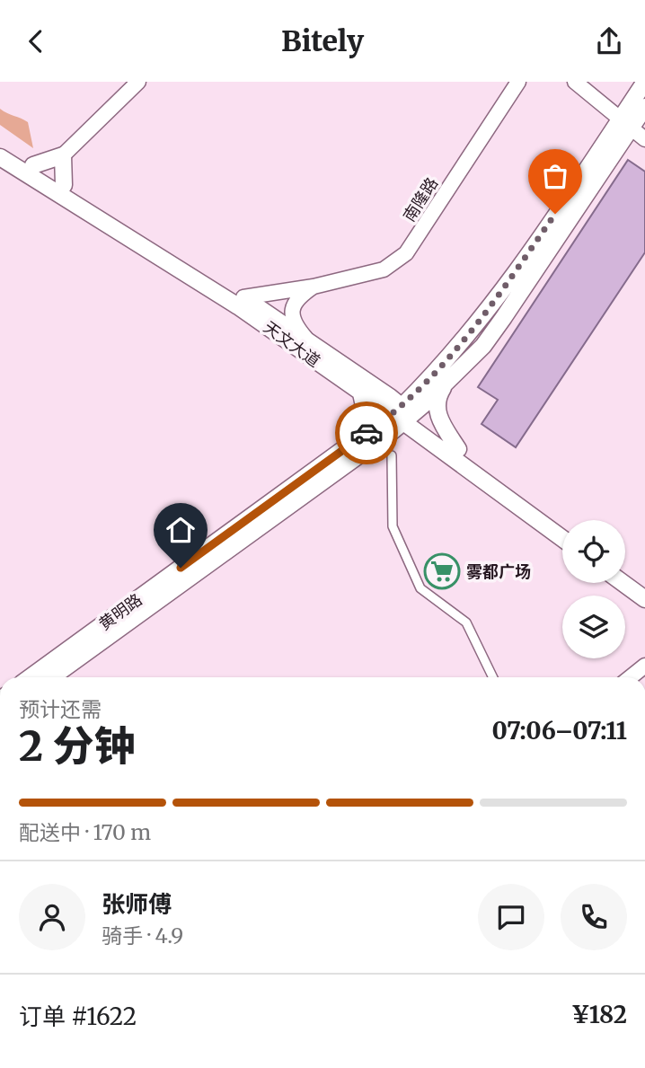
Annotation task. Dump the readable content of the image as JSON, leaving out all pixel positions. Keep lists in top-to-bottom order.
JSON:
{
  "streets": {
    "main road": ["天文大道", "黄明路"],
    "street": ["南隆路"]
  },
  "crossings": [
    ["南隆路", "天文大道"],
    ["天文大道", "黄明路"]
  ],
  "places": {
    "supermarket": ["雾都广场"]
  },
  "page": {
    "header": "Bitely",
    "heading": ["2 分钟", "预计还需", "07:06–07:11"],
    "panel": [
      "张师傅",
      "骑手 · 4.9",
      "订单 #1622",
      "¥182"
    ],
    "bar": "配送中 · 170 m"
  }
}
